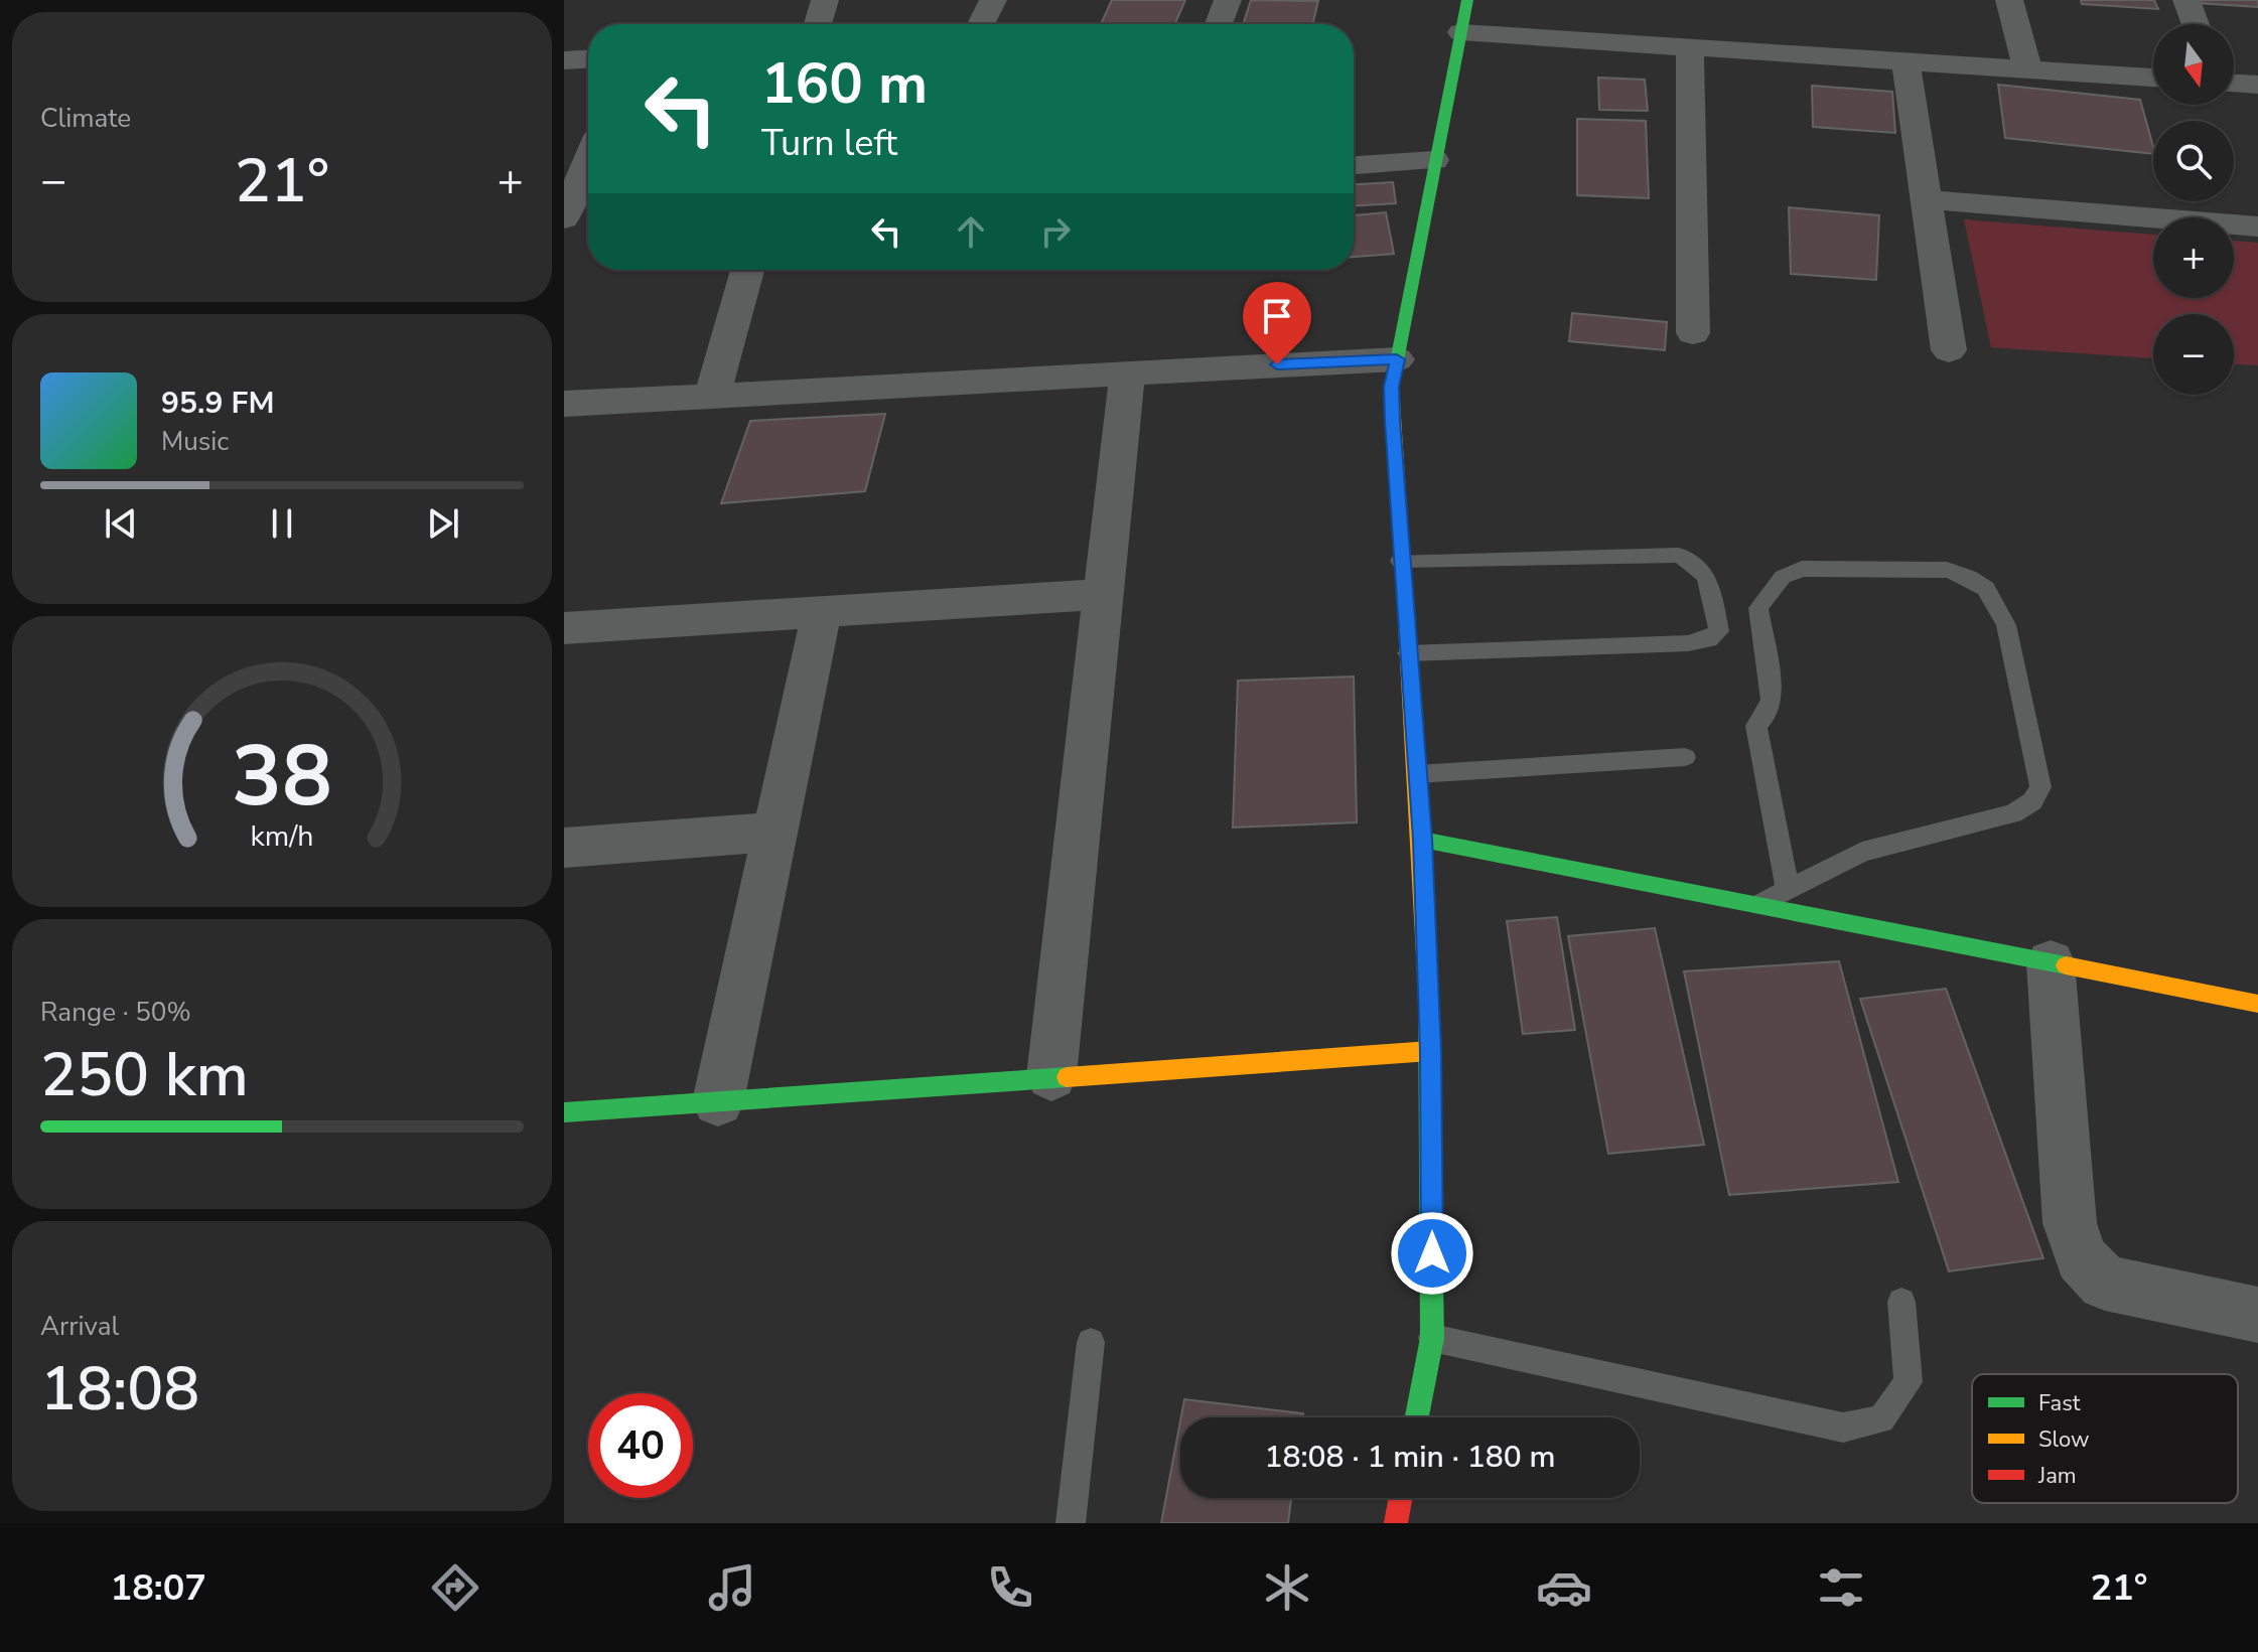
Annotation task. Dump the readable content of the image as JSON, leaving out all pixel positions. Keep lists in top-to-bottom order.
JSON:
{
  "legend": ["Fast", "Slow", "Jam"],
  "north": "bottom",
  "page": {
    "tile": [
      "Climate",
      ["Range · 50%", "250 km"],
      ["Arrival", "18:08"]
    ],
    "map_buttons": ["+", "−"],
    "turn": ["160 m", "Turn left"],
    "heat": ["−", "21°", "+"],
    "song": ["95.9 FM", "Music"],
    "limit": "40",
    "trip": "18:08 · 1 min · 180 m",
    "tabs": ["18:07", "21°"],
    "gauge": ["38", "km/h"]
  }
}
